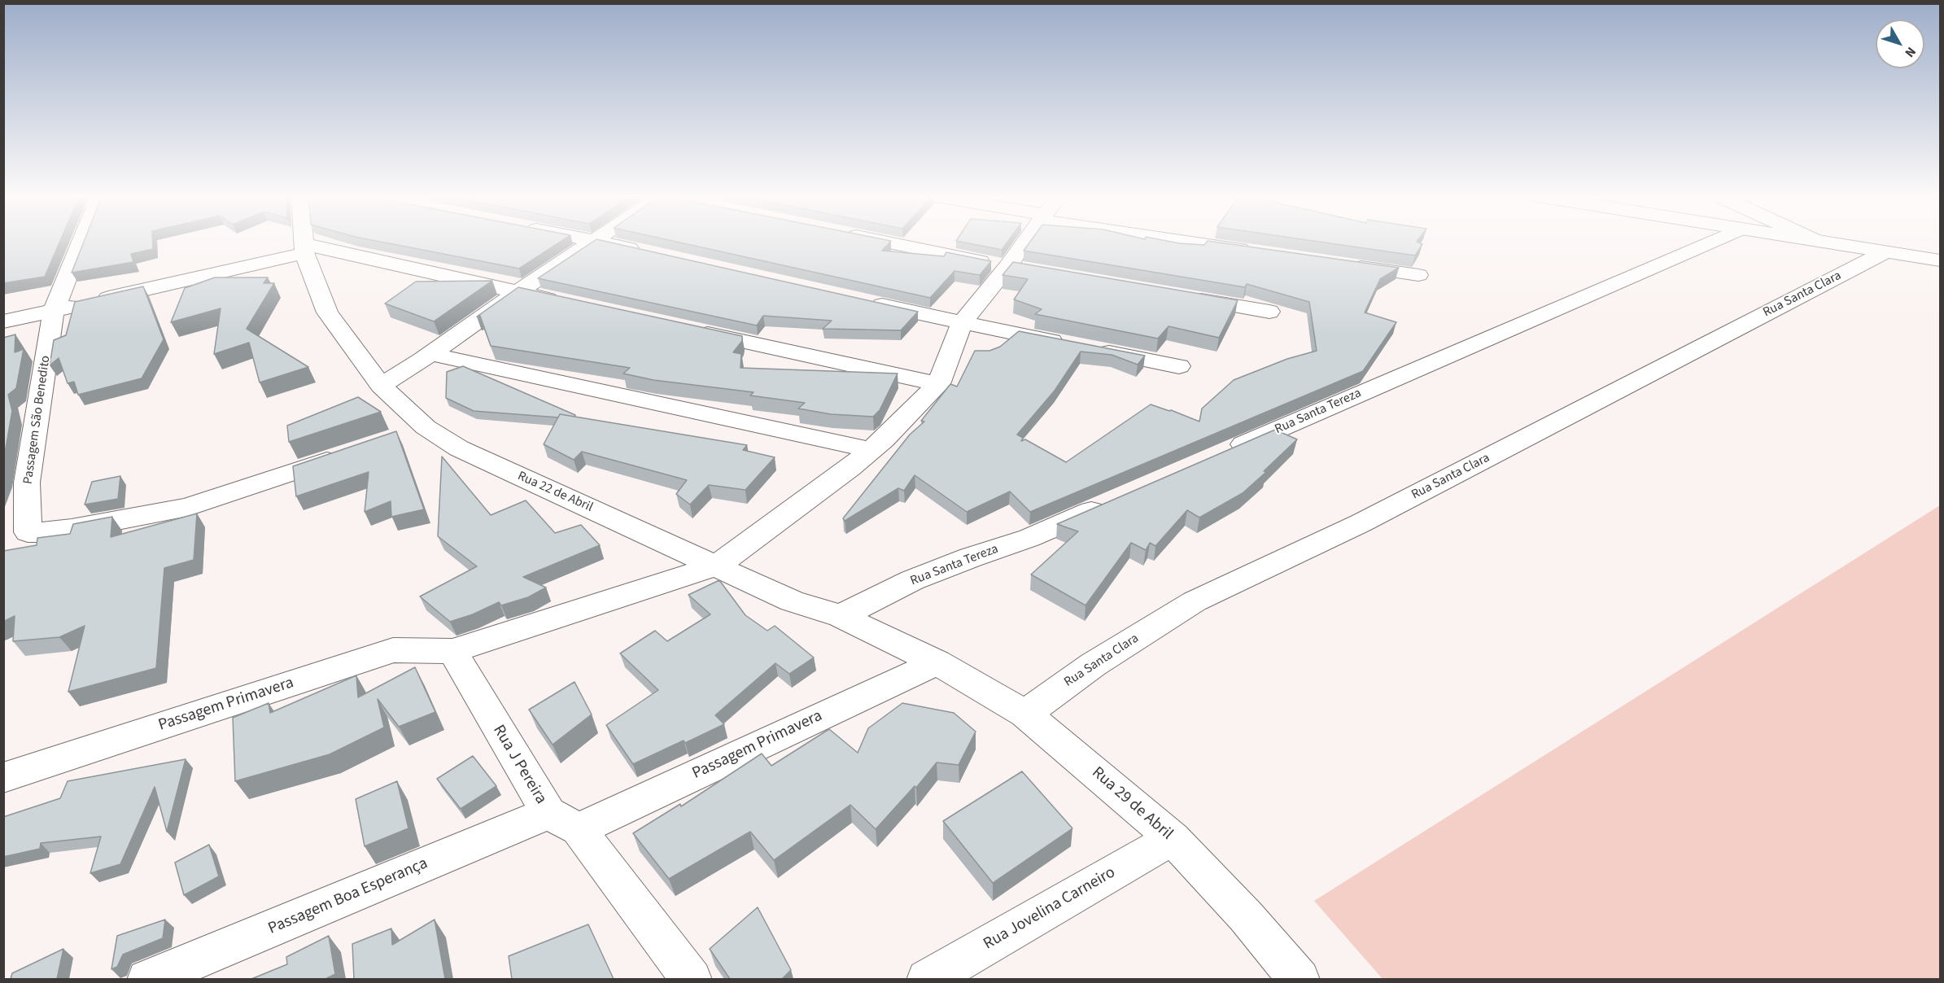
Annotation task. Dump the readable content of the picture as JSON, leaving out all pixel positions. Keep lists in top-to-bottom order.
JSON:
{
  "streets": {
    "street": [
      "Rua Santa Clara",
      "Rua Santa Tereza",
      "Passagem São Benedito",
      "Rua 22 de Abril",
      "Passagem Primavera",
      "Rua J Pereira",
      "Rua 29 de Abril",
      "Passagem Boa Esperança",
      "Rua Jovelina Carneiro"
    ]
  },
  "crossings": [
    ["Rua Santa Clara", "Rua 29 de Abril"],
    ["Rua Santa Tereza", "Rua 22 de Abril"],
    ["Rua 22 de Abril", "Passagem Primavera"],
    ["Rua 22 de Abril", "Rua 29 de Abril"],
    ["Passagem Primavera", "Rua J Pereira"],
    ["Passagem Primavera", "Rua 29 de Abril"],
    ["Passagem Primavera", "Passagem Boa Esperança"],
    ["Rua J Pereira", "Passagem Boa Esperança"],
    ["Rua 29 de Abril", "Rua Jovelina Carneiro"]
  ],
  "north": "bottom right"
}
